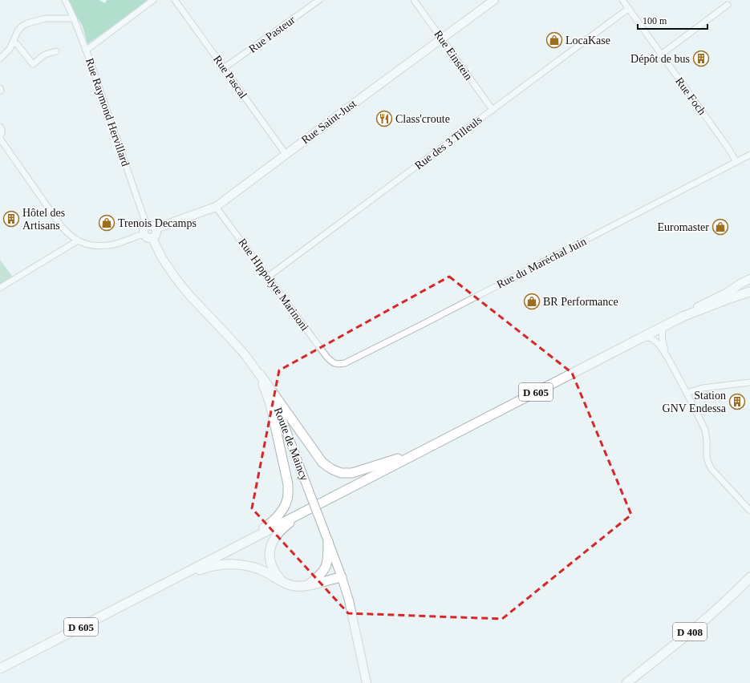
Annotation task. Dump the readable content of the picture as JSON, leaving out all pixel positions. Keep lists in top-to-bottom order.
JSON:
{
  "streets": {
    "main road": ["D 605", "D 408"],
    "street": [
      "Rue Pasteur",
      "Rue Einstein",
      "Rue Pascal",
      "Rue Foch",
      "Rue Raymond Hervillard",
      "Rue Saint-Just",
      "Rue des 3 Tilleuls",
      "Rue du Maréchal Juin",
      "Rue HIppolyte Marinoni",
      "Route de Maincy"
    ]
  },
  "crossings": [
    ["Rue Pasteur", "Rue Pascal"],
    ["Rue Einstein", "Rue Saint-Just"],
    ["Rue Einstein", "Rue des 3 Tilleuls"],
    ["Rue Pascal", "Rue Saint-Just"],
    ["Rue Foch", "Rue des 3 Tilleuls"],
    ["Rue Foch", "Rue du Maréchal Juin"],
    ["Rue Raymond Hervillard", "Rue Saint-Just"],
    ["Rue Raymond Hervillard", "Route de Maincy"],
    ["Rue Saint-Just", "Rue HIppolyte Marinoni"],
    ["Rue Saint-Just", "Route de Maincy"],
    ["Rue des 3 Tilleuls", "Rue HIppolyte Marinoni"],
    ["Rue du Maréchal Juin", "Rue HIppolyte Marinoni"]
  ],
  "places": {
    "shop": [
      "LocaKase",
      "Trenois Decamps",
      "Euromaster",
      "BR Performance"
    ],
    "building": ["Dépôt de bus", "Hôtel des Artisans", "Station GNV Endessa"],
    "restaurant": ["Class'croute"]
  },
  "scale_bar": "100 m"
}
